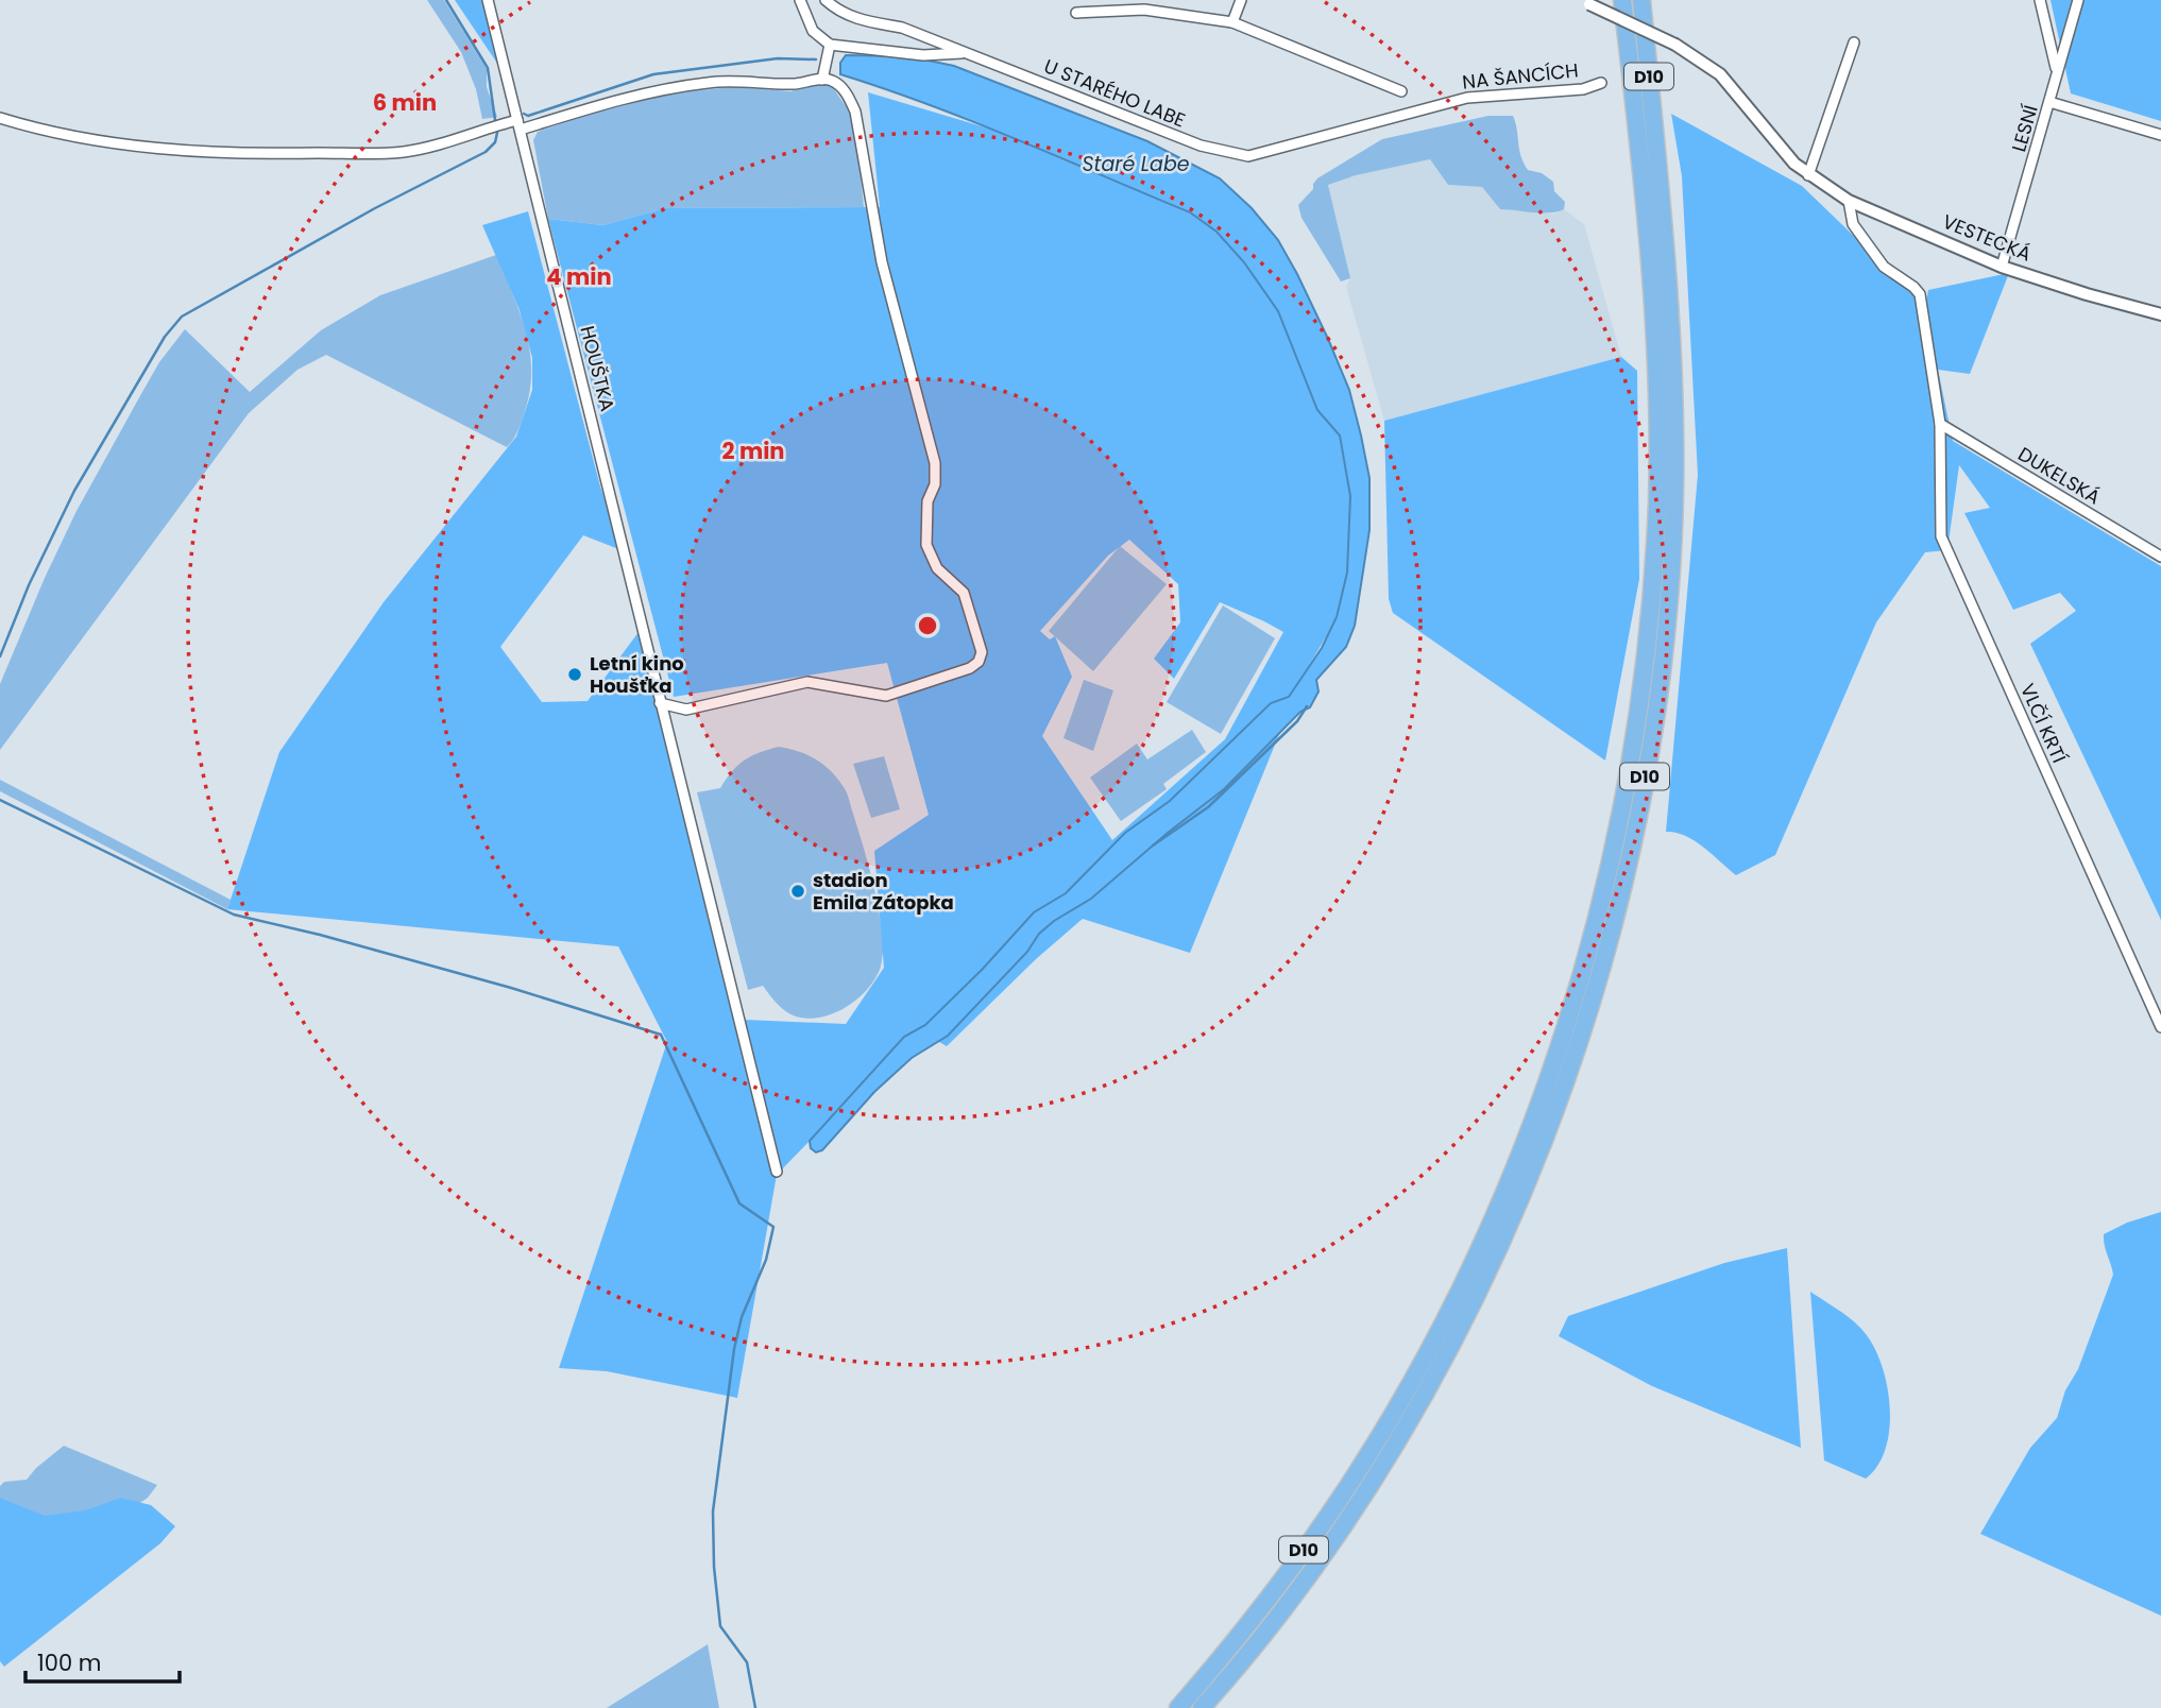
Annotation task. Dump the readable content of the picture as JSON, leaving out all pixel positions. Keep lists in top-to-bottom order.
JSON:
{
  "streets": {
    "highway": ["D10"],
    "street": [
      "NA ŠANCÍCH",
      "U STARÉHO LABE",
      "LESNÍ",
      "VESTECKÁ",
      "HOUŠTKA",
      "DUKELSKÁ",
      "VLČÍ KRTÍ"
    ]
  },
  "crossings": [
    ["NA ŠANCÍCH", "U STARÉHO LABE"],
    ["LESNÍ", "VESTECKÁ"],
    ["VESTECKÁ", "VLČÍ KRTÍ"],
    ["DUKELSKÁ", "VLČÍ KRTÍ"]
  ],
  "water": ["Staré Labe"],
  "places": ["Letní kino Houšťka", "stadion Emila Zátopka"],
  "scale_bar": "100 m",
  "rings": ["6 min", "4 min", "2 min"]
}
